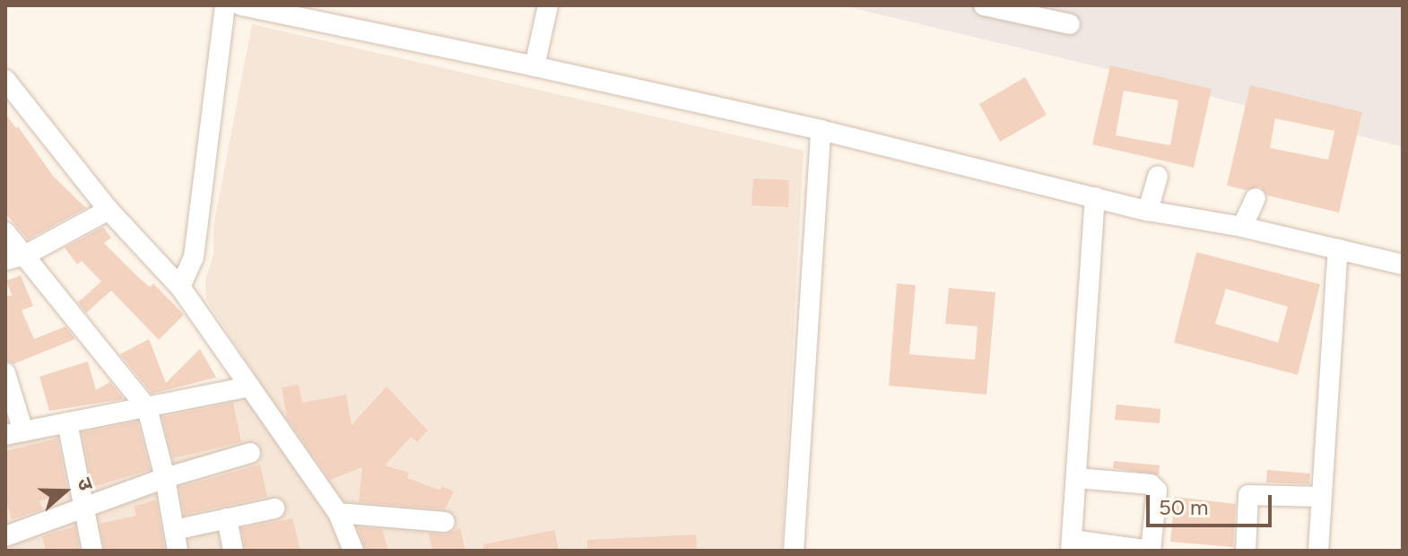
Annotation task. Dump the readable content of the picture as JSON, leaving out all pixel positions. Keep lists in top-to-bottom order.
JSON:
{
  "scale_bar": "50 m",
  "north": "right"
}
